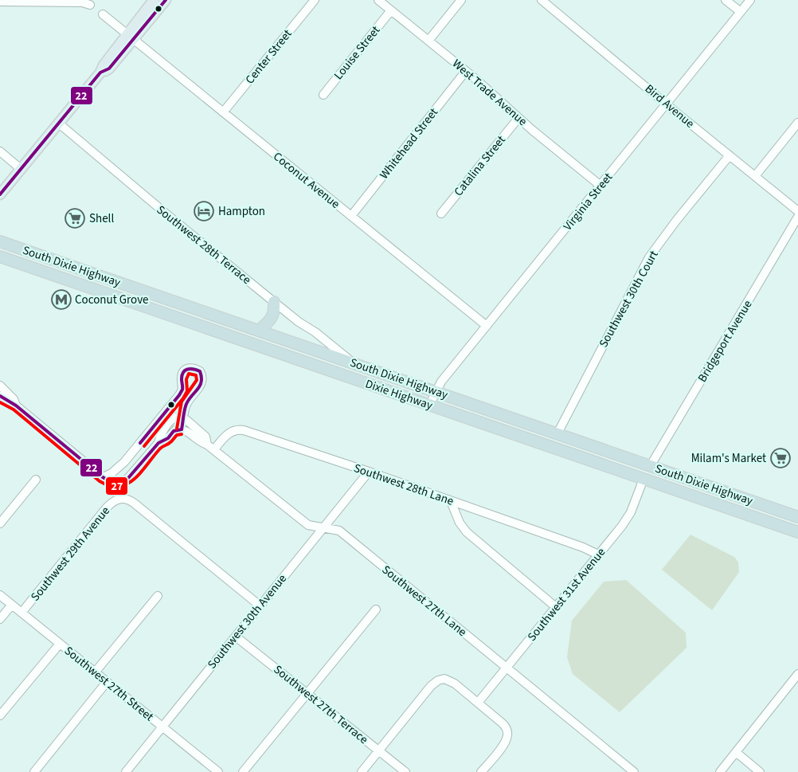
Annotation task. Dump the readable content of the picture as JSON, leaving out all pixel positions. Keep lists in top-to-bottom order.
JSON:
{
  "streets": {
    "highway": ["South Dixie Highway", "Dixie Highway"],
    "street": [
      "Louise Street",
      "Center Street",
      "West Trade Avenue",
      "Bird Avenue",
      "Whitehead Street",
      "Catalina Street",
      "Coconut Avenue",
      "Virginia Street",
      "Southwest 28th Terrace",
      "Southwest 30th Court",
      "Bridgeport Avenue",
      "Southwest 28th Lane",
      "Southwest 29th Avenue",
      "Southwest 31st Avenue",
      "Southwest 27th Lane",
      "Southwest 30th Avenue",
      "Southwest 27th Street",
      "Southwest 27th Terrace"
    ]
  },
  "crossings": [
    ["Louise Street", "West Trade Avenue"],
    ["Center Street", "Coconut Avenue"],
    ["West Trade Avenue", "Whitehead Street"],
    ["West Trade Avenue", "Catalina Street"],
    ["West Trade Avenue", "Virginia Street"],
    ["Bird Avenue", "Virginia Street"],
    ["Bird Avenue", "Southwest 30th Court"],
    ["Whitehead Street", "Coconut Avenue"],
    ["Coconut Avenue", "Virginia Street"],
    ["Virginia Street", "South Dixie Highway"],
    ["Virginia Street", "Dixie Highway"],
    ["Southwest 28th Terrace", "South Dixie Highway"],
    ["South Dixie Highway", "Southwest 30th Court"],
    ["South Dixie Highway", "Bridgeport Avenue"],
    ["Dixie Highway", "Southwest 31st Avenue"],
    ["Southwest 28th Lane", "Southwest 31st Avenue"],
    ["Southwest 28th Lane", "Southwest 27th Lane"],
    ["Southwest 28th Lane", "Southwest 30th Avenue"],
    ["Southwest 29th Avenue", "Southwest 30th Avenue"],
    ["Southwest 29th Avenue", "Southwest 27th Street"],
    ["Southwest 31st Avenue", "Southwest 27th Lane"],
    ["Southwest 27th Lane", "Southwest 30th Avenue"],
    ["Southwest 30th Avenue", "Southwest 27th Street"],
    ["Southwest 30th Avenue", "Southwest 27th Terrace"]
  ],
  "places": {
    "hotel": ["Hampton"],
    "supermarket": ["Shell", "Milam's Market"],
    "metro station": ["Coconut Grove"]
  },
  "lines": ["transit line 22", "transit line 27"]
}
